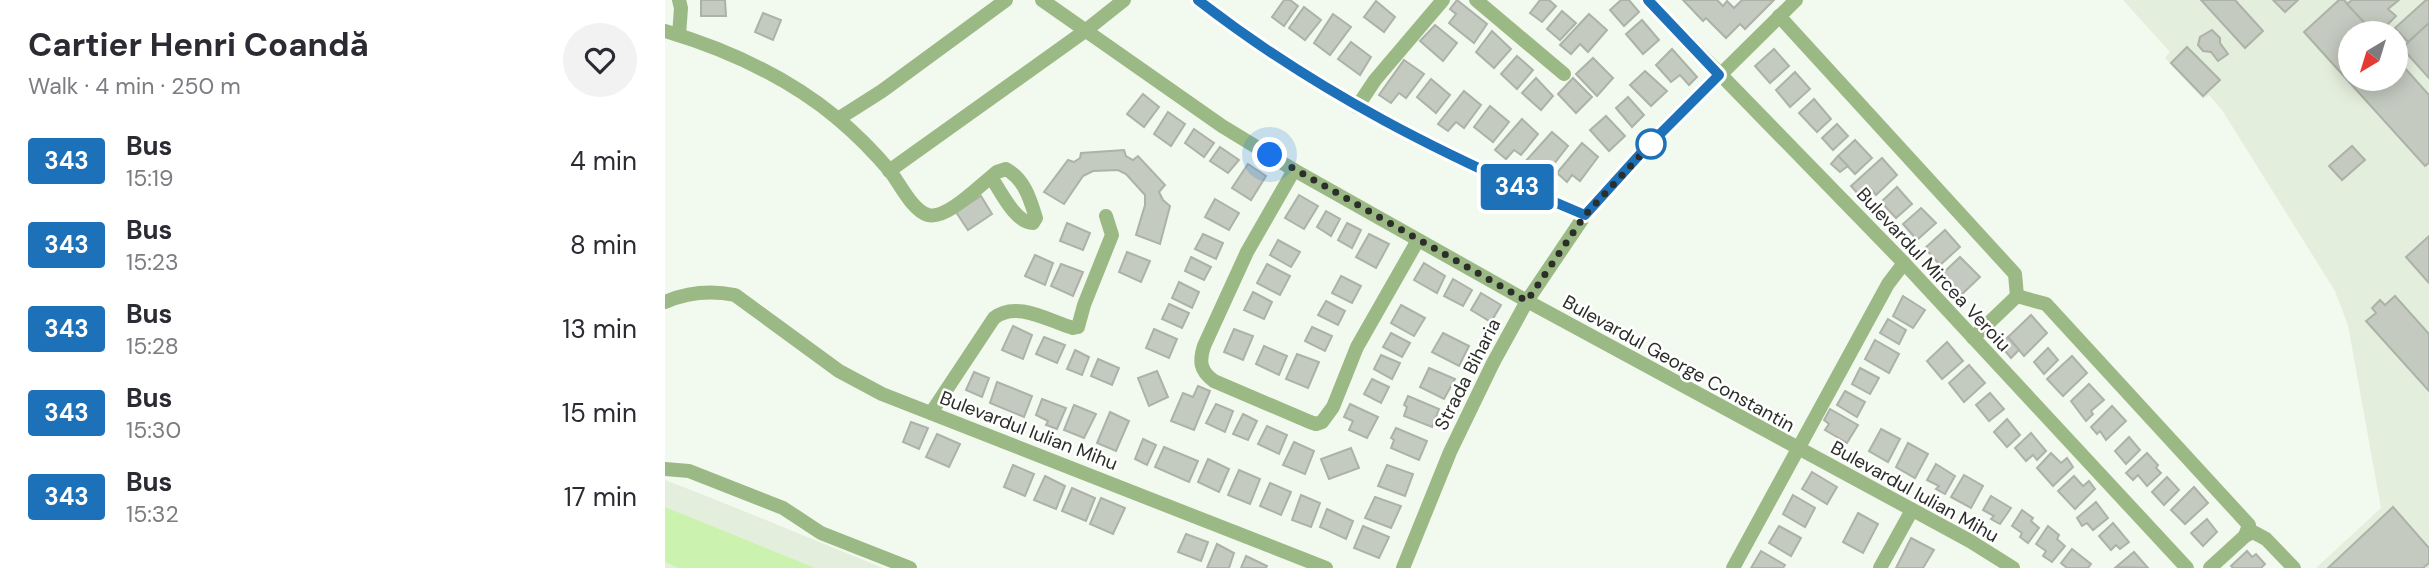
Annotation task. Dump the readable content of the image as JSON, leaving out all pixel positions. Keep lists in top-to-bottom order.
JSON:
{
  "streets": {
    "street": [
      "Bulevardul Mircea Veroiu",
      "Bulevardul George Constantin",
      "Strada Biharia",
      "Bulevardul Iulian Mihu"
    ]
  },
  "crossings": [
    ["Bulevardul Mircea Veroiu", "Strada Biharia"],
    ["Bulevardul George Constantin", "Strada Biharia"],
    ["Bulevardul George Constantin", "Bulevardul Iulian Mihu"]
  ],
  "lines": ["bus line 343"],
  "north": "bottom left",
  "page": {
    "heading": ["Cartier Henri Coandă", "Walk · 4 min · 250 m"],
    "on_map": "343",
    "list": [
      {
        "mark": "343",
        "name": "Bus",
        "note": "15:19",
        "value": "4 min"
      },
      {
        "mark": "343",
        "name": "Bus",
        "note": "15:23",
        "value": "8 min"
      },
      {
        "mark": "343",
        "name": "Bus",
        "note": "15:28",
        "value": "13 min"
      },
      {
        "mark": "343",
        "name": "Bus",
        "note": "15:30",
        "value": "15 min"
      },
      {
        "mark": "343",
        "name": "Bus",
        "note": "15:32",
        "value": "17 min"
      }
    ]
  }
}
